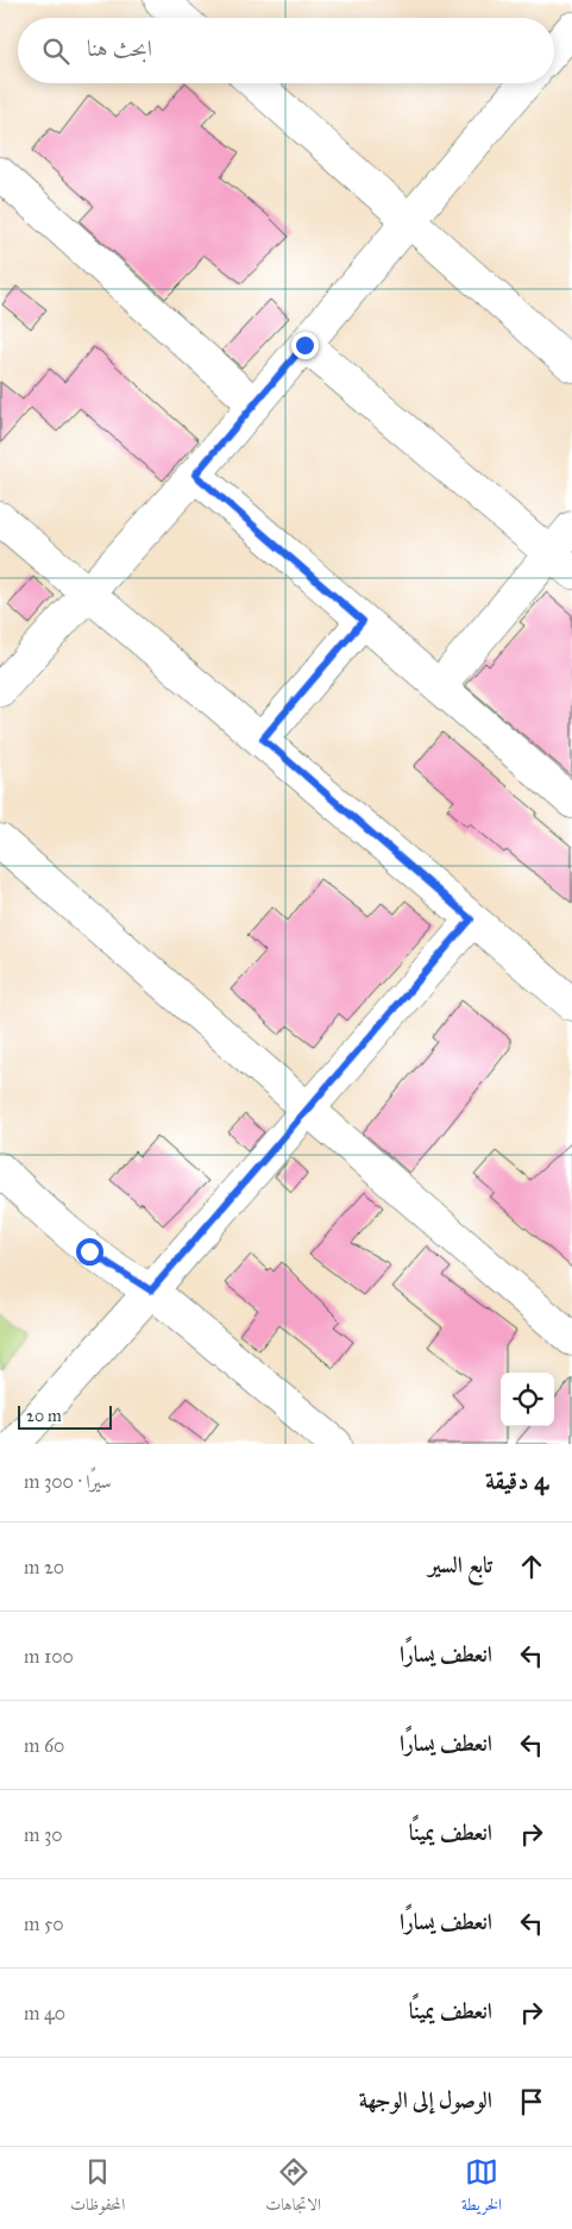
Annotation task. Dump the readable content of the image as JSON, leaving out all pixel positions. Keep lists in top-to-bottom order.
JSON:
{
  "scale_bar": "20 m",
  "page": {
    "search": "ابحث هنا",
    "scale": "20 m",
    "heading": ["4 دقيقة", "سيرًا · 300 m"],
    "list": [
      ["تابع السير", "20 m"],
      ["انعطف يسارًا", "100 m"],
      ["انعطف يسارًا", "60 m"],
      ["انعطف يمينًا", "30 m"],
      ["انعطف يسارًا", "50 m"],
      ["انعطف يمينًا", "40 m"],
      "الوصول إلى الوجهة"
    ],
    "nav": ["الخريطة", "الاتجاهات", "المحفوظات"]
  }
}
